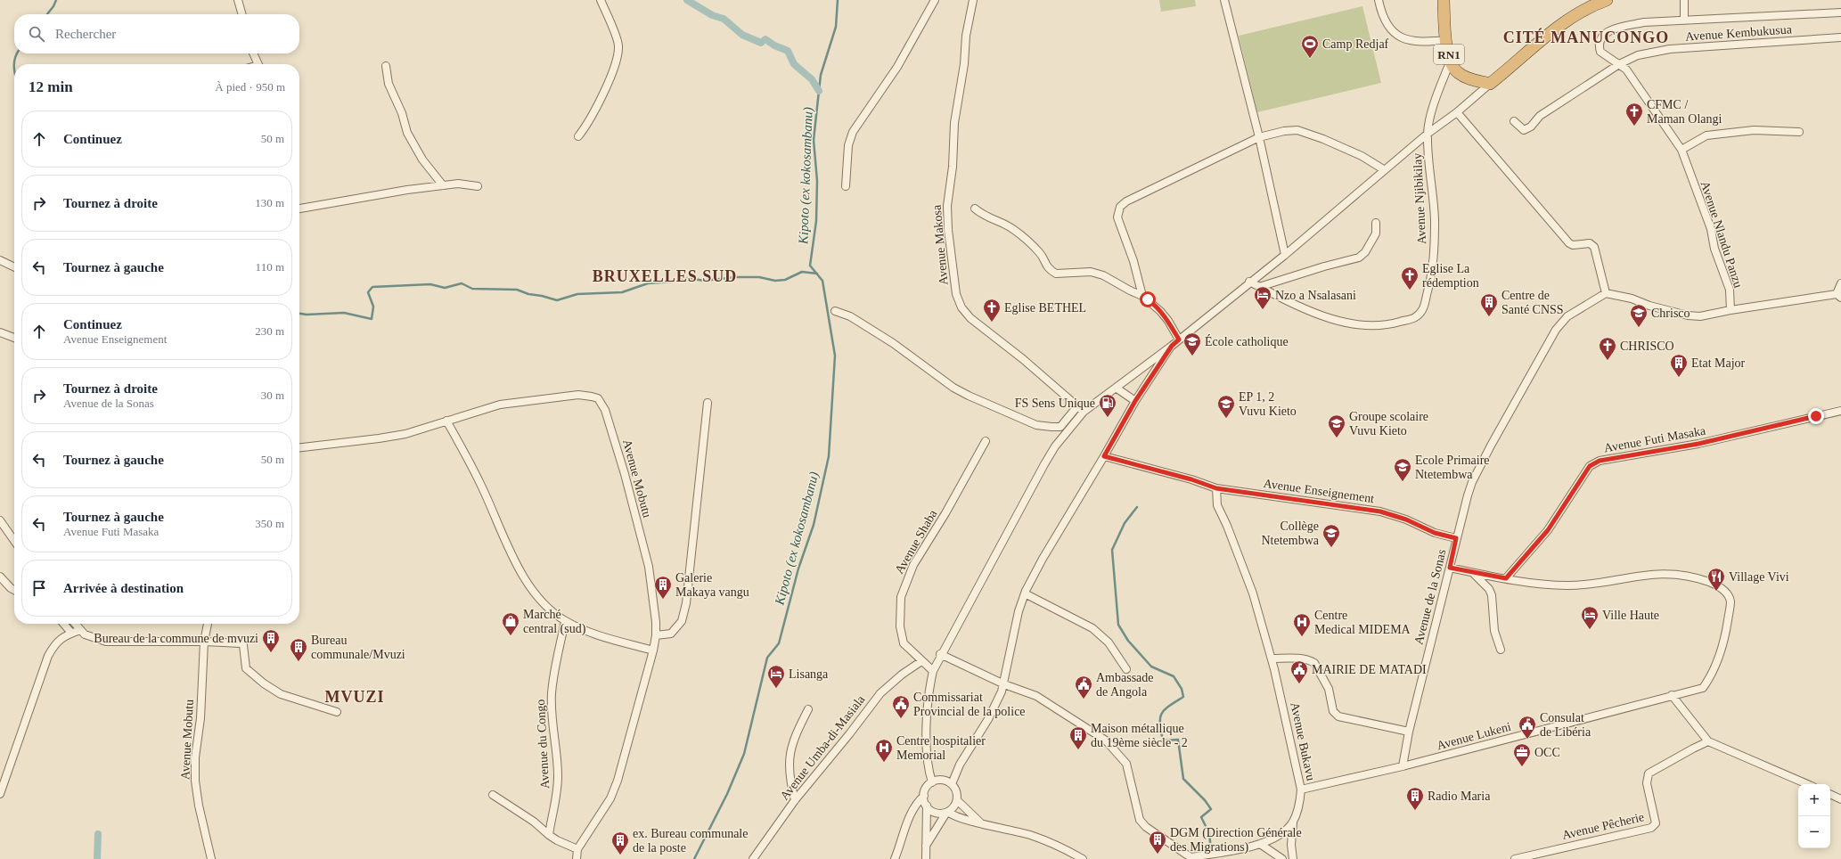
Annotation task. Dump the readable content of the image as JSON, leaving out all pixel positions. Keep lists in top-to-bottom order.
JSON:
{
  "streets": {
    "highway": ["RN1"],
    "street": [
      "Avenue Kembukusua",
      "Avenue Njibikilay",
      "Avenue Nlandu Panzu",
      "Avenue Makosa",
      "Avenue Futi Masaka",
      "Avenue Mobutu",
      "Avenue Enseignement",
      "Avenue Shaba",
      "Avenue de la Sonas",
      "Avenue Lukeni",
      "Avenue Bukavu",
      "Avenue du Congo",
      "Avenue Umba-di-Masiala",
      "Avenue Pêcherie"
    ]
  },
  "crossings": [
    ["Avenue Kembukusua", "Avenue Nlandu Panzu"],
    ["RN1", "Avenue Njibikilay"],
    ["Avenue Futi Masaka", "Avenue Lukeni"],
    ["Avenue Enseignement", "Avenue de la Sonas"],
    ["Avenue Enseignement", "Avenue Bukavu"],
    ["Avenue Shaba", "Avenue Umba-di-Masiala"],
    ["Avenue de la Sonas", "Avenue Lukeni"],
    ["Avenue Lukeni", "Avenue Bukavu"]
  ],
  "districts": ["CITÉ MANUCONGO", "BRUXELLES SUD", "MVUZI"],
  "water": ["Kipoto (ex kokosambanu)"],
  "places": {
    "sports": ["Camp Redjaf"],
    "church": [
      "CFMC / Maman Olangi",
      "Eglise La rédemption",
      "Eglise BETHEL",
      "CHRISCO"
    ],
    "hotel": ["Nzo a Nsalasani", "Ville Haute", "Lisanga"],
    "building": [
      "Centre de Santé CNSS",
      "Etat Major",
      "Galerie Makaya vangu",
      "Bureau de la commune de mvuzi",
      "Bureau communale/Mvuzi",
      "Maison métallique du 19ème siècle - 2",
      "Radio Maria",
      "DGM (Direction Générale des Migrations)",
      "ex. Bureau communale de la poste"
    ],
    "school or university": [
      "Chrisco",
      "École catholique",
      "EP 1, 2 Vuvu Kieto",
      "Groupe scolaire Vuvu Kieto",
      "Ecole Primaire Ntetembwa",
      "Collège Ntetembwa"
    ],
    "fuel station": ["FS Sens Unique"],
    "restaurant": ["Village Vivi"],
    "shop": ["Marché central (sud)"],
    "hospital": ["Centre Medical MIDEMA", "Centre hospitalier Memorial"],
    "public building": [
      "MAIRIE DE MATADI",
      "Ambassade de Angola",
      "Commissariat Provincial de la police",
      "Consulat de Libéria"
    ],
    "office": ["OCC"]
  },
  "page": {
    "search": "Rechercher",
    "heading": ["12 min", "À pied · 950 m"],
    "list": [
      ["Continuez", "50 m"],
      ["Tournez à droite", "130 m"],
      ["Tournez à gauche", "110 m"],
      ["Continuez", "Avenue Enseignement", "230 m"],
      ["Tournez à droite", "Avenue de la Sonas", "30 m"],
      ["Tournez à gauche", "50 m"],
      ["Tournez à gauche", "Avenue Futi Masaka", "350 m"],
      "Arrivée à destination"
    ],
    "map_buttons": ["+", "−"]
  }
}
